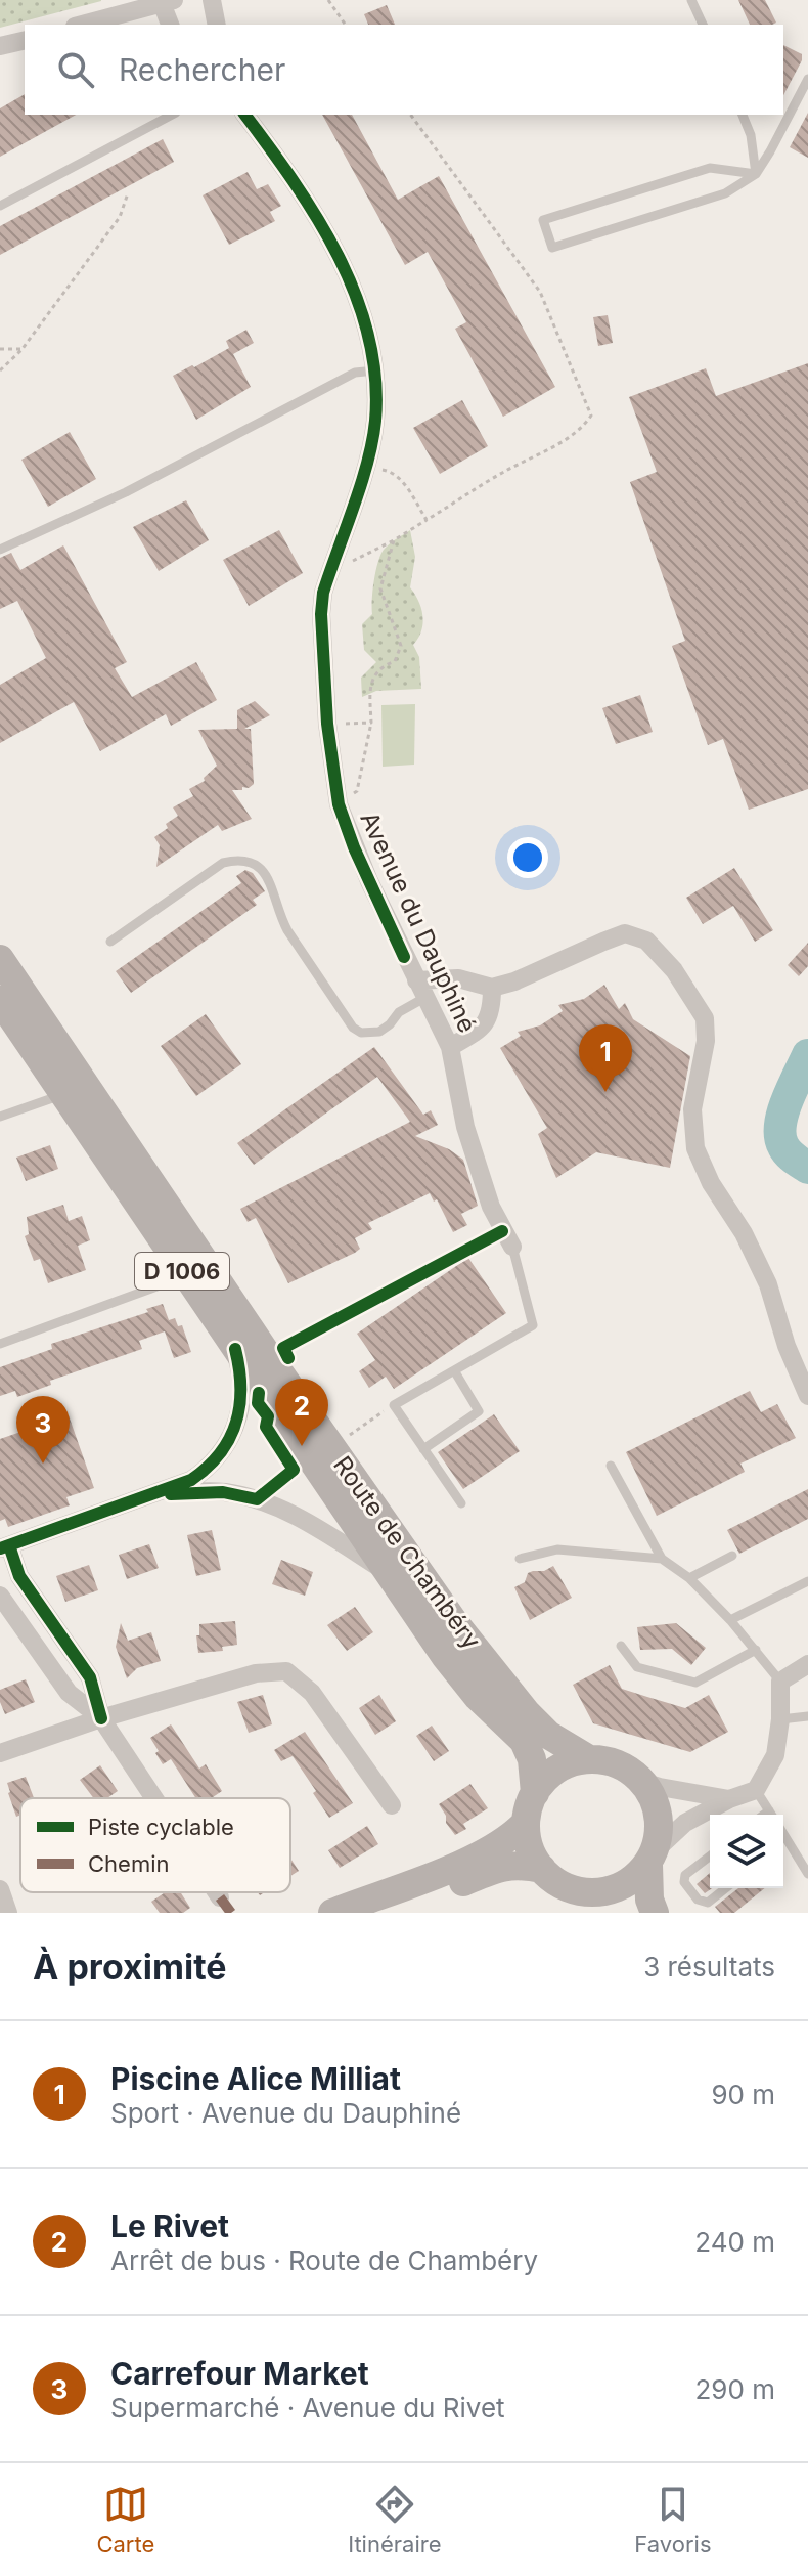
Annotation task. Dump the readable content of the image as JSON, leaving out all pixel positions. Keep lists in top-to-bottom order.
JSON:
{
  "streets": {
    "main road": ["D 1006", "Route de Chambéry"],
    "street": ["Avenue du Dauphiné"]
  },
  "legend": ["Piste cyclable", "Chemin"],
  "page": {
    "search": "Rechercher",
    "pins": ["1", "2", "3"],
    "heading": ["À proximité", "3 résultats"],
    "list": [
      {
        "mark": "1",
        "name": "Piscine Alice Milliat",
        "note": "Sport · Avenue du Dauphiné",
        "value": "90 m"
      },
      {
        "mark": "2",
        "name": "Le Rivet",
        "note": "Arrêt de bus · Route de Chambéry",
        "value": "240 m"
      },
      {
        "mark": "3",
        "name": "Carrefour Market",
        "note": "Supermarché · Avenue du Rivet",
        "value": "290 m"
      }
    ],
    "nav": ["Carte", "Itinéraire", "Favoris"]
  }
}
